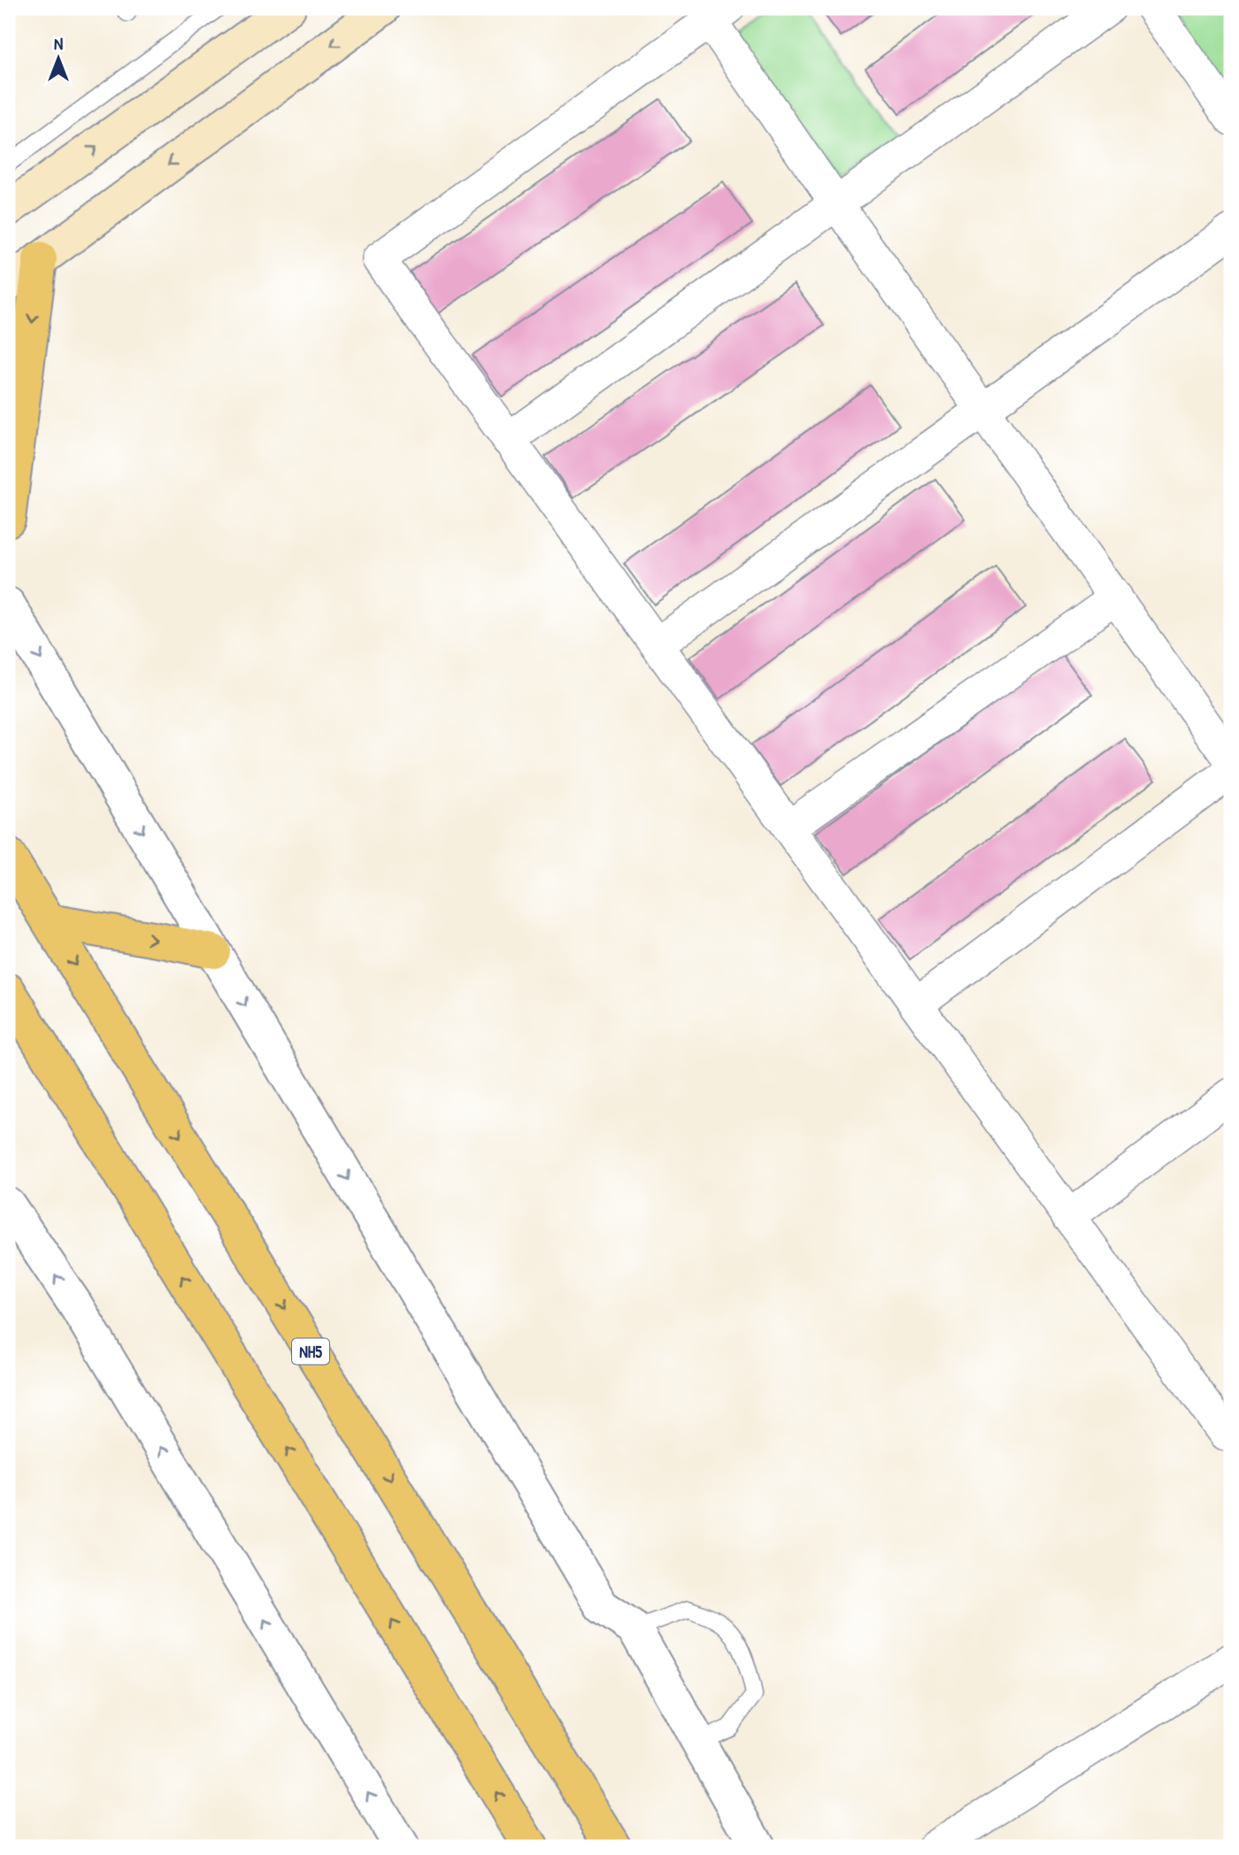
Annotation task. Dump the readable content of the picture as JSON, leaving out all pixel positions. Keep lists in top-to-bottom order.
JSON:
{
  "streets": {
    "highway": ["NH5"]
  },
  "north": "top"
}
